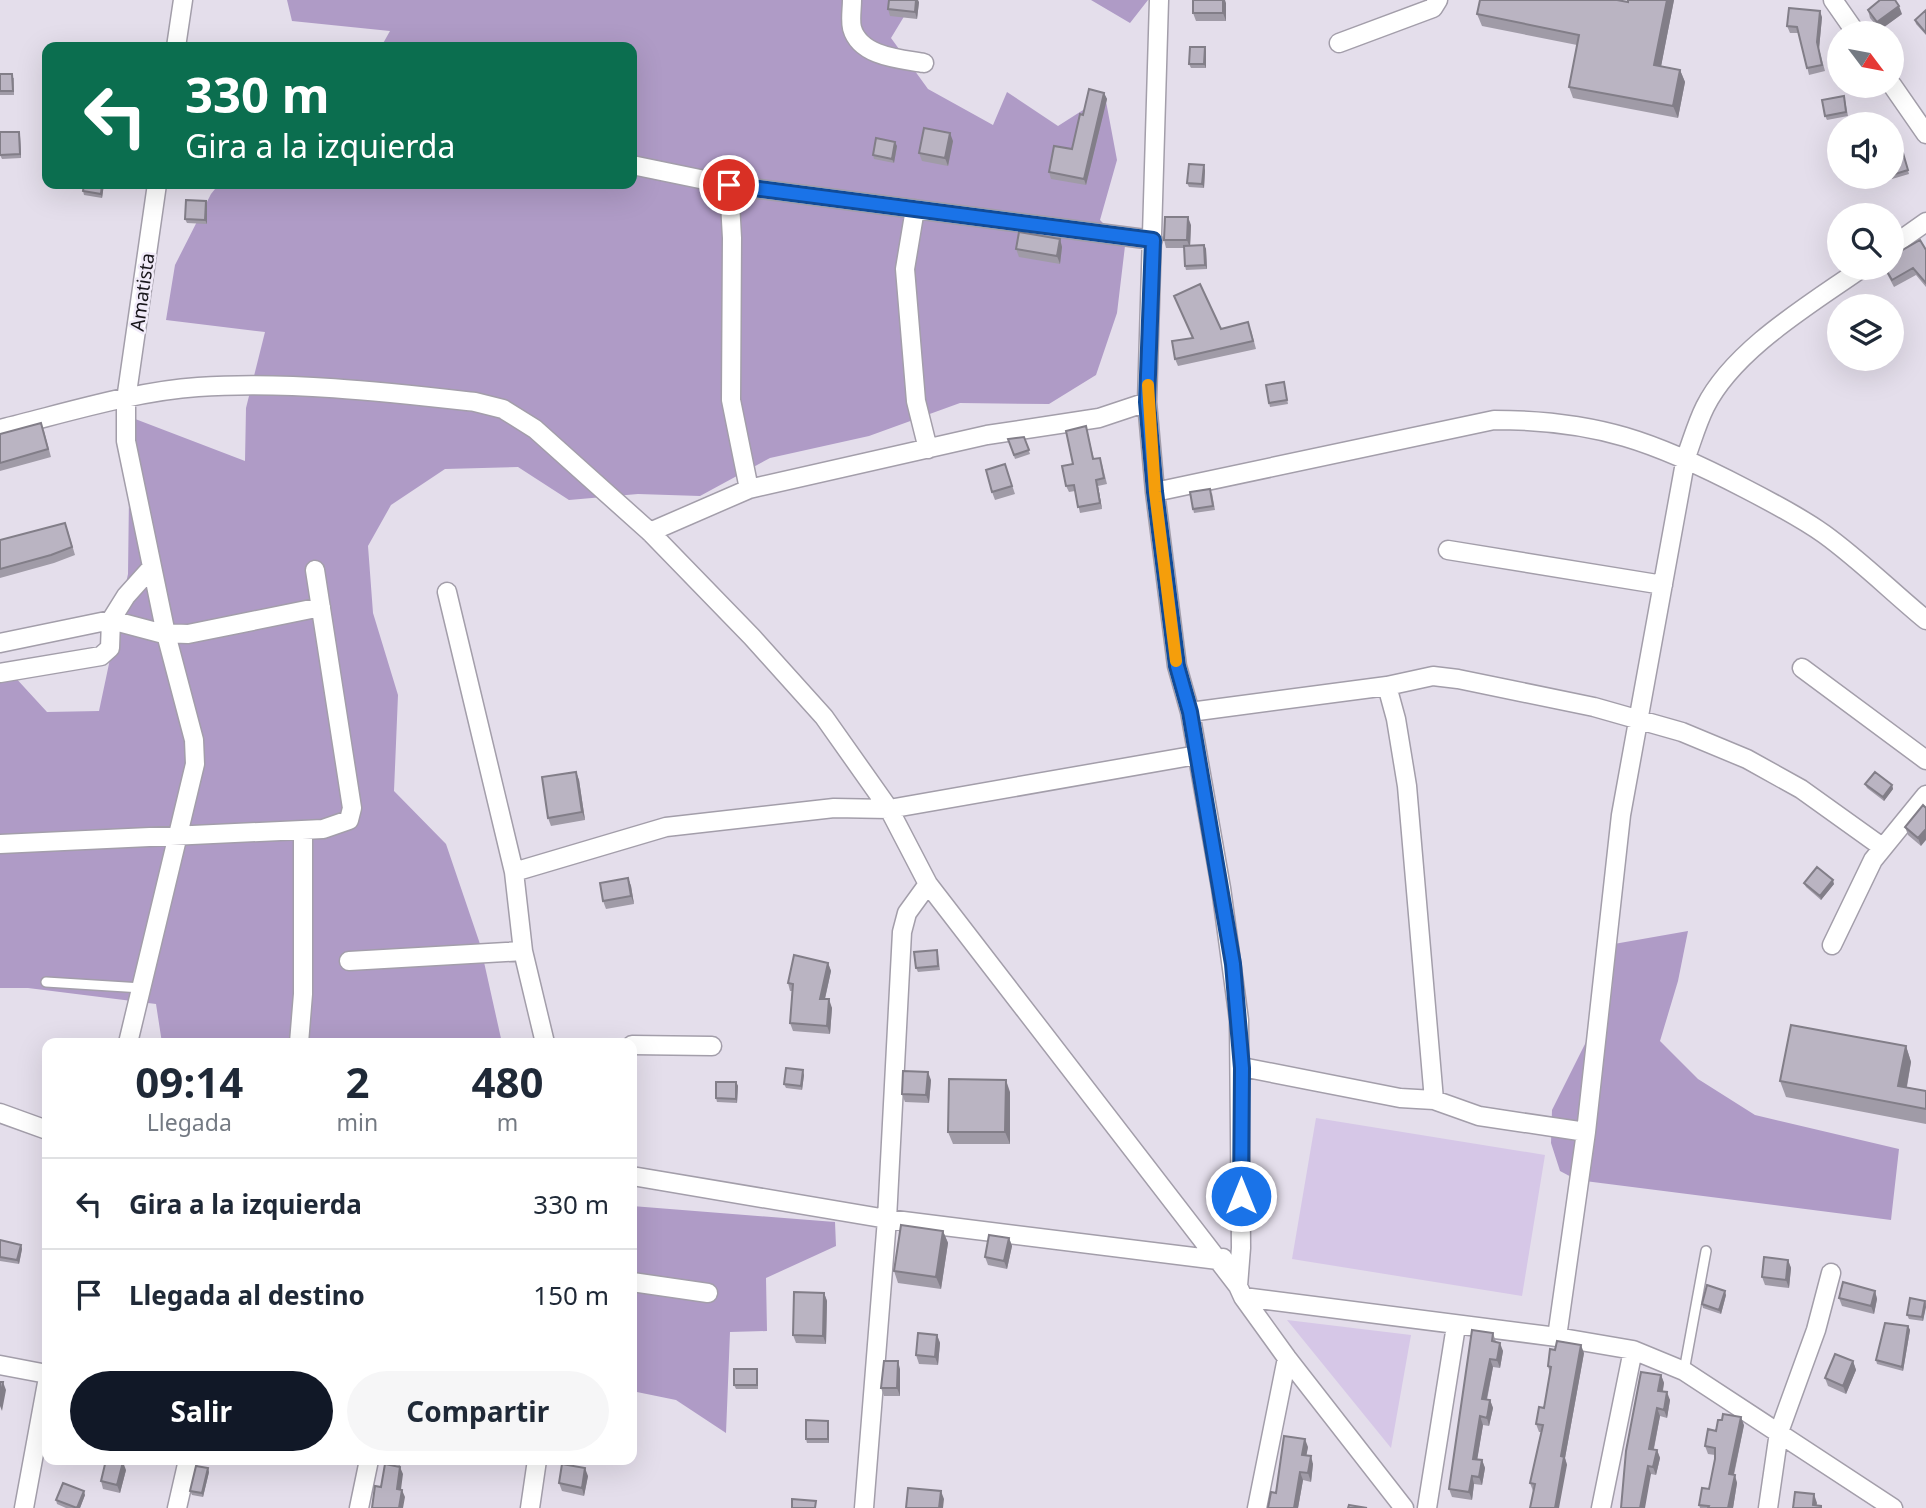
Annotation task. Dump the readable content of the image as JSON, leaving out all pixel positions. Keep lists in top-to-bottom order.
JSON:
{
  "streets": {
    "street": ["Amatista"]
  },
  "north": "bottom right",
  "page": {
    "turn": ["330 m", "Gira a la izquierda"],
    "eta": [
      "09:14",
      "Llegada",
      "2",
      "min",
      "480",
      "m"
    ],
    "list": [
      {
        "name": "Gira a la izquierda",
        "value": "330 m"
      },
      {
        "name": "Llegada al destino",
        "value": "150 m"
      }
    ],
    "buttons": ["Salir", "Compartir"]
  }
}
